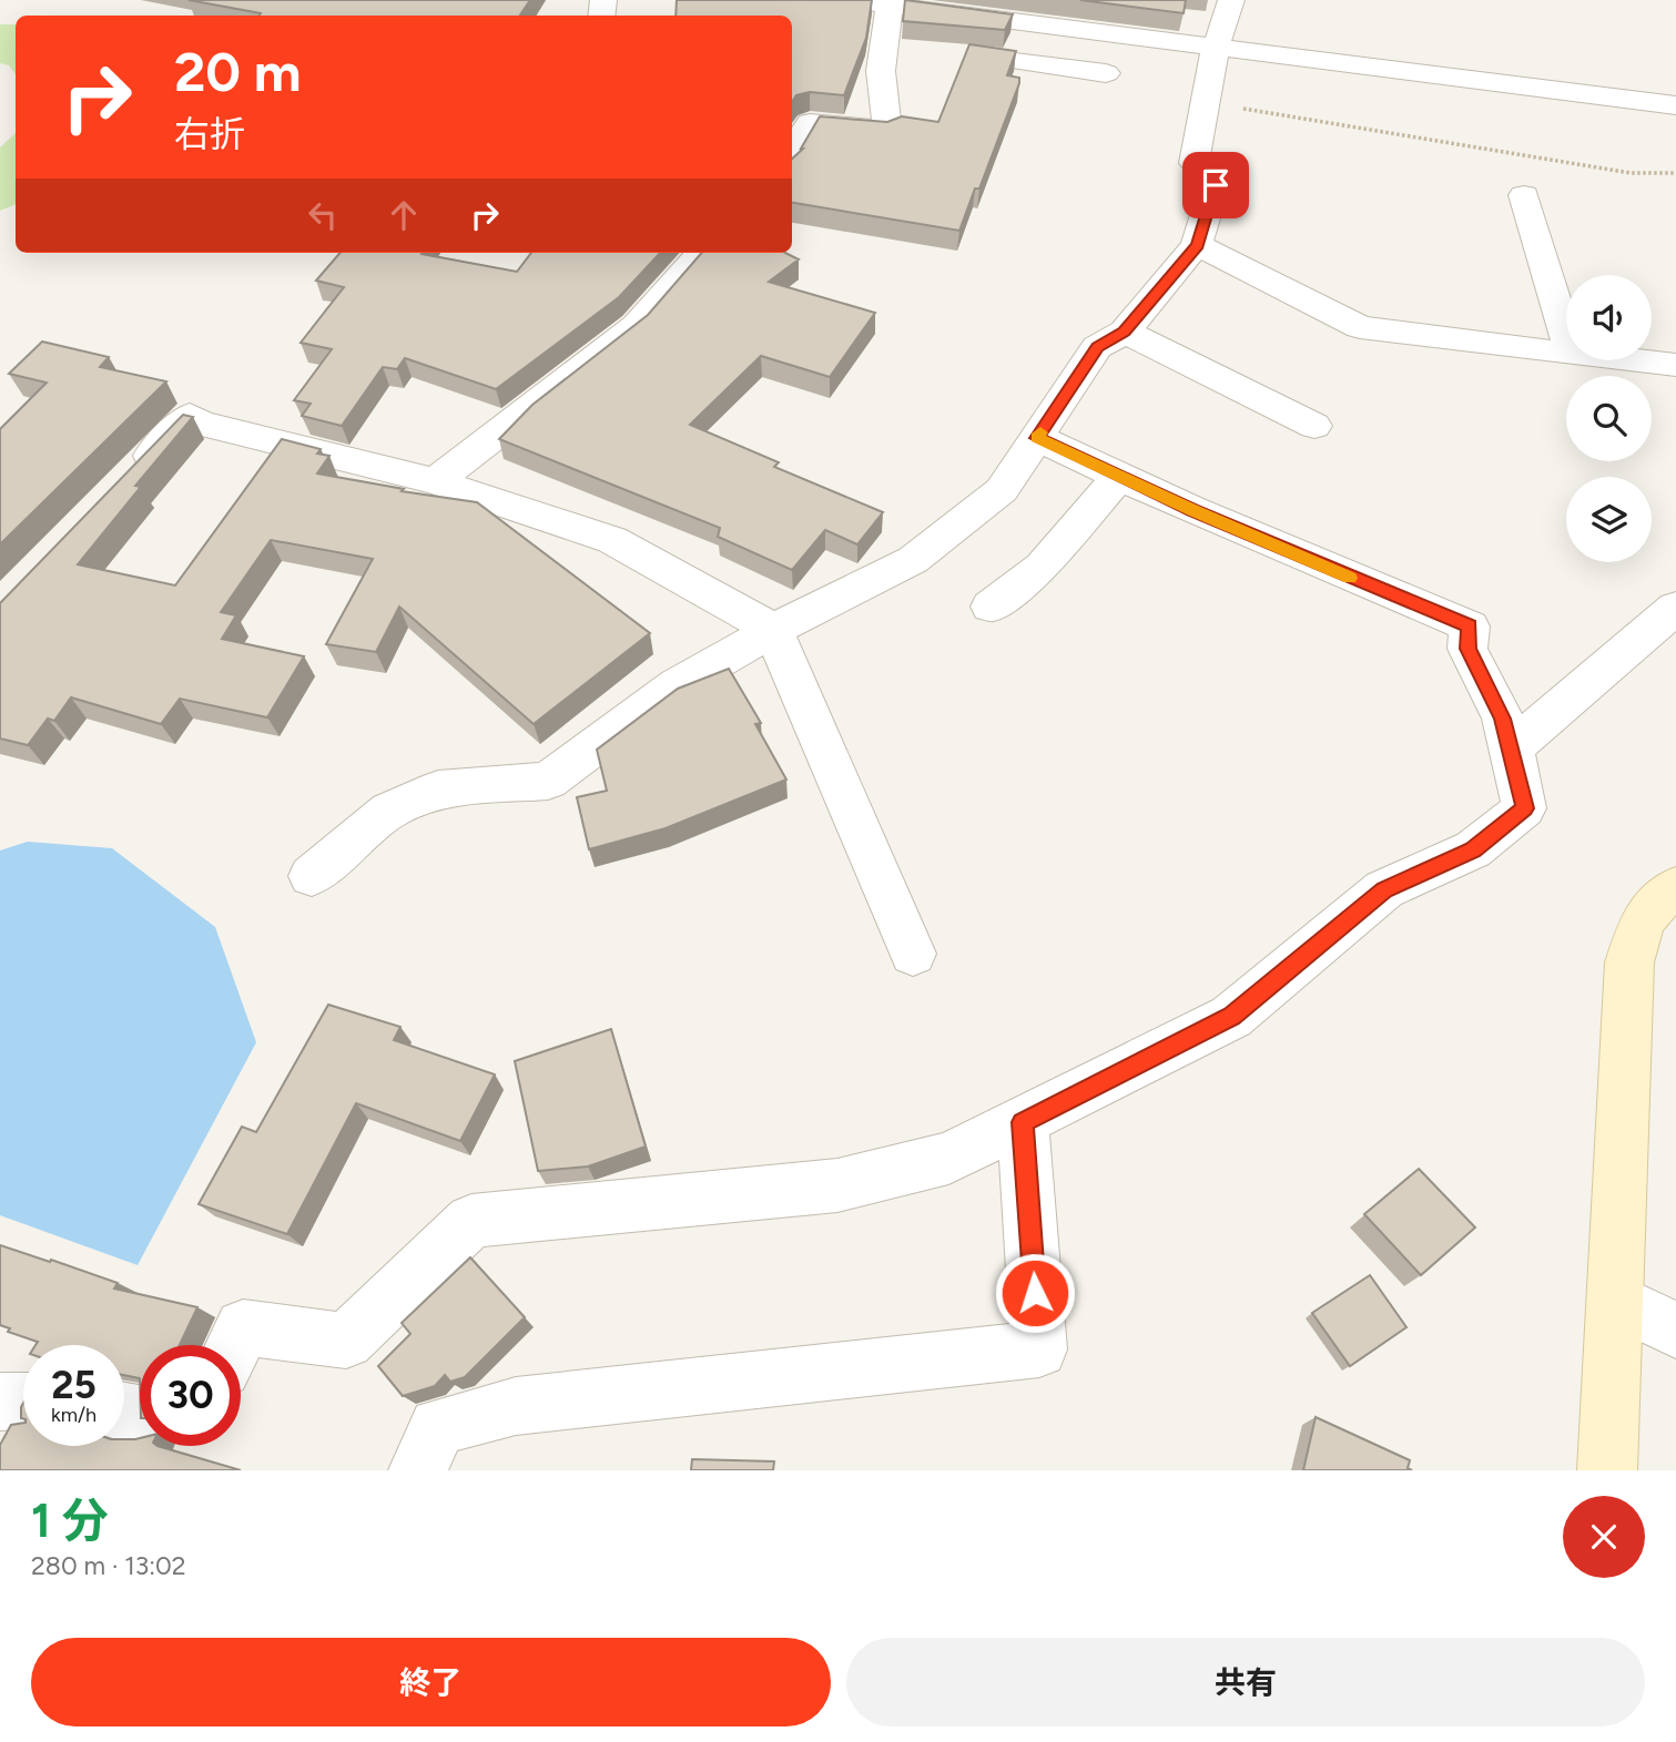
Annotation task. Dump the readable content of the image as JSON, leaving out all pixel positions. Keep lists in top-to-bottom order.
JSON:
{
  "page": {
    "turn": ["20 m", "右折"],
    "speed": "25 km/h",
    "limit": "30",
    "heading": ["1 分", "280 m · 13:02"],
    "buttons": ["終了", "共有"]
  }
}
